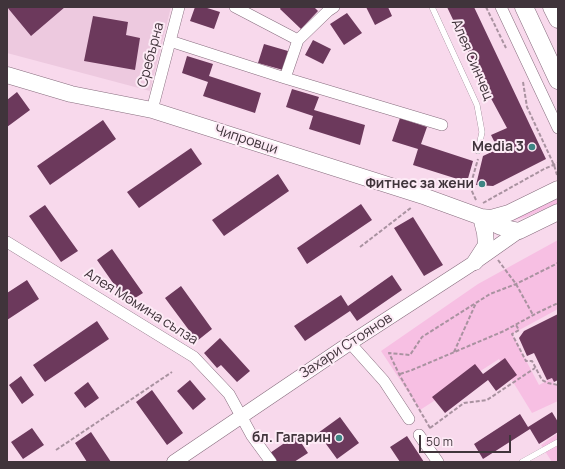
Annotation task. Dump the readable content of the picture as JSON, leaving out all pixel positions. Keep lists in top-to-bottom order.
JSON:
{
  "streets": {
    "main road": ["Чипровци"],
    "street": ["Сребърна", "Алея Момина сълза", "Захари Стоянов"],
    "lane": ["Алея Синчец"]
  },
  "crossings": [
    ["Сребърна", "Чипровци"],
    ["Чипровци", "Захари Стоянов"],
    ["Алея Момина сълза", "Захари Стоянов"]
  ],
  "places": ["Media 3", "Фитнес за жени", "бл. Гагарин"],
  "scale_bar": "50 m"
}
